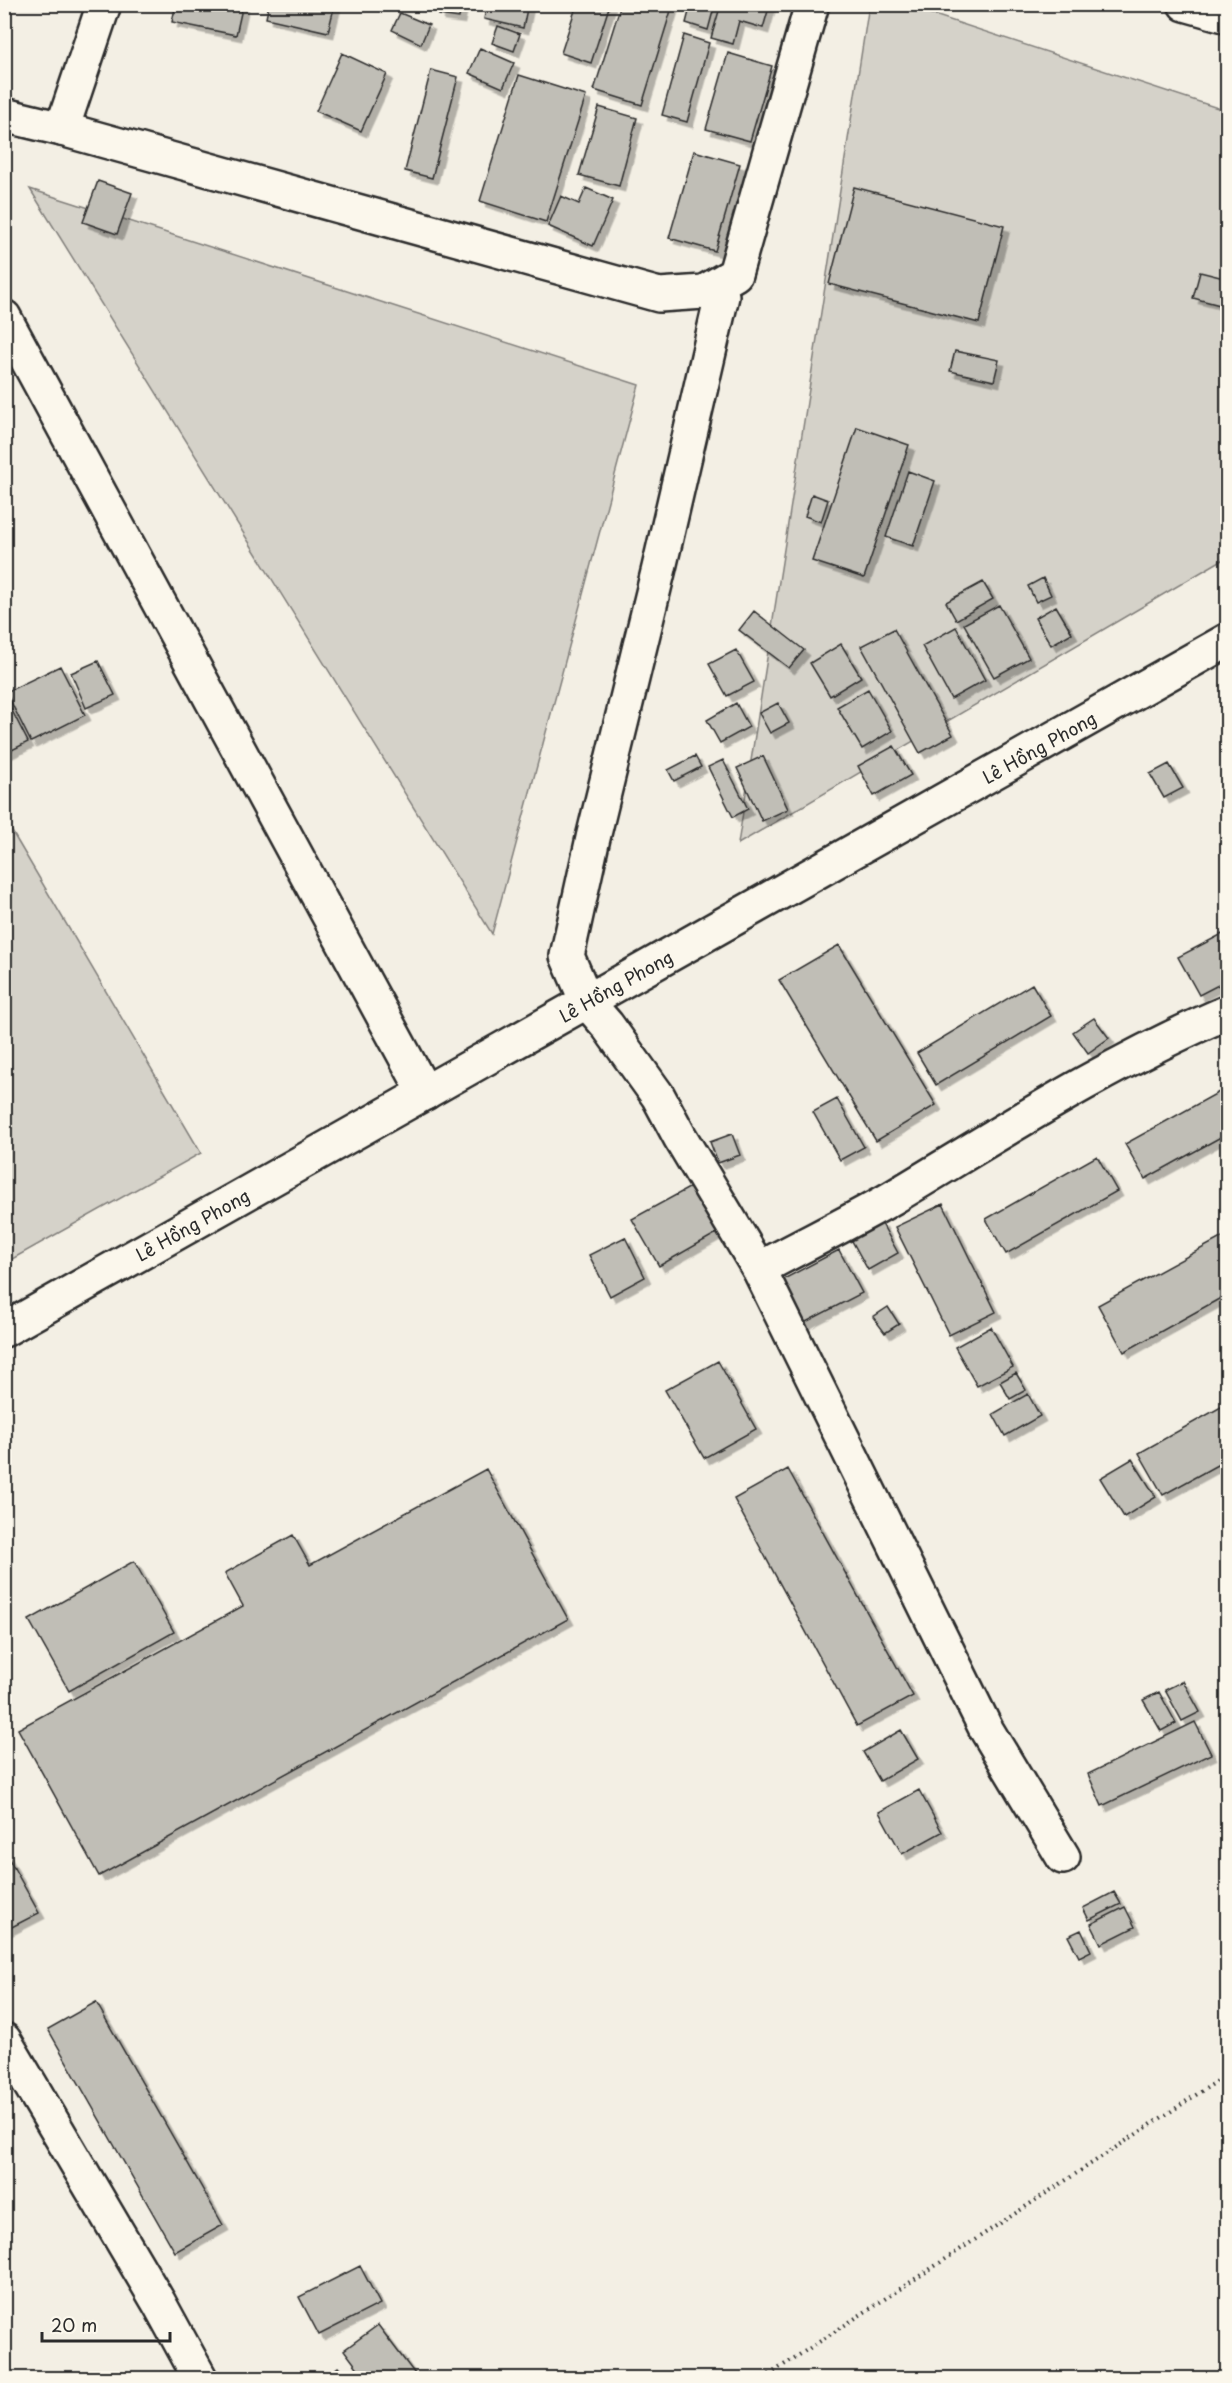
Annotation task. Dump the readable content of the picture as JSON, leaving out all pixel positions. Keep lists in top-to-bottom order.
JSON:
{
  "streets": {
    "street": ["Lê Hồng Phong"]
  },
  "scale_bar": "20 m"
}
